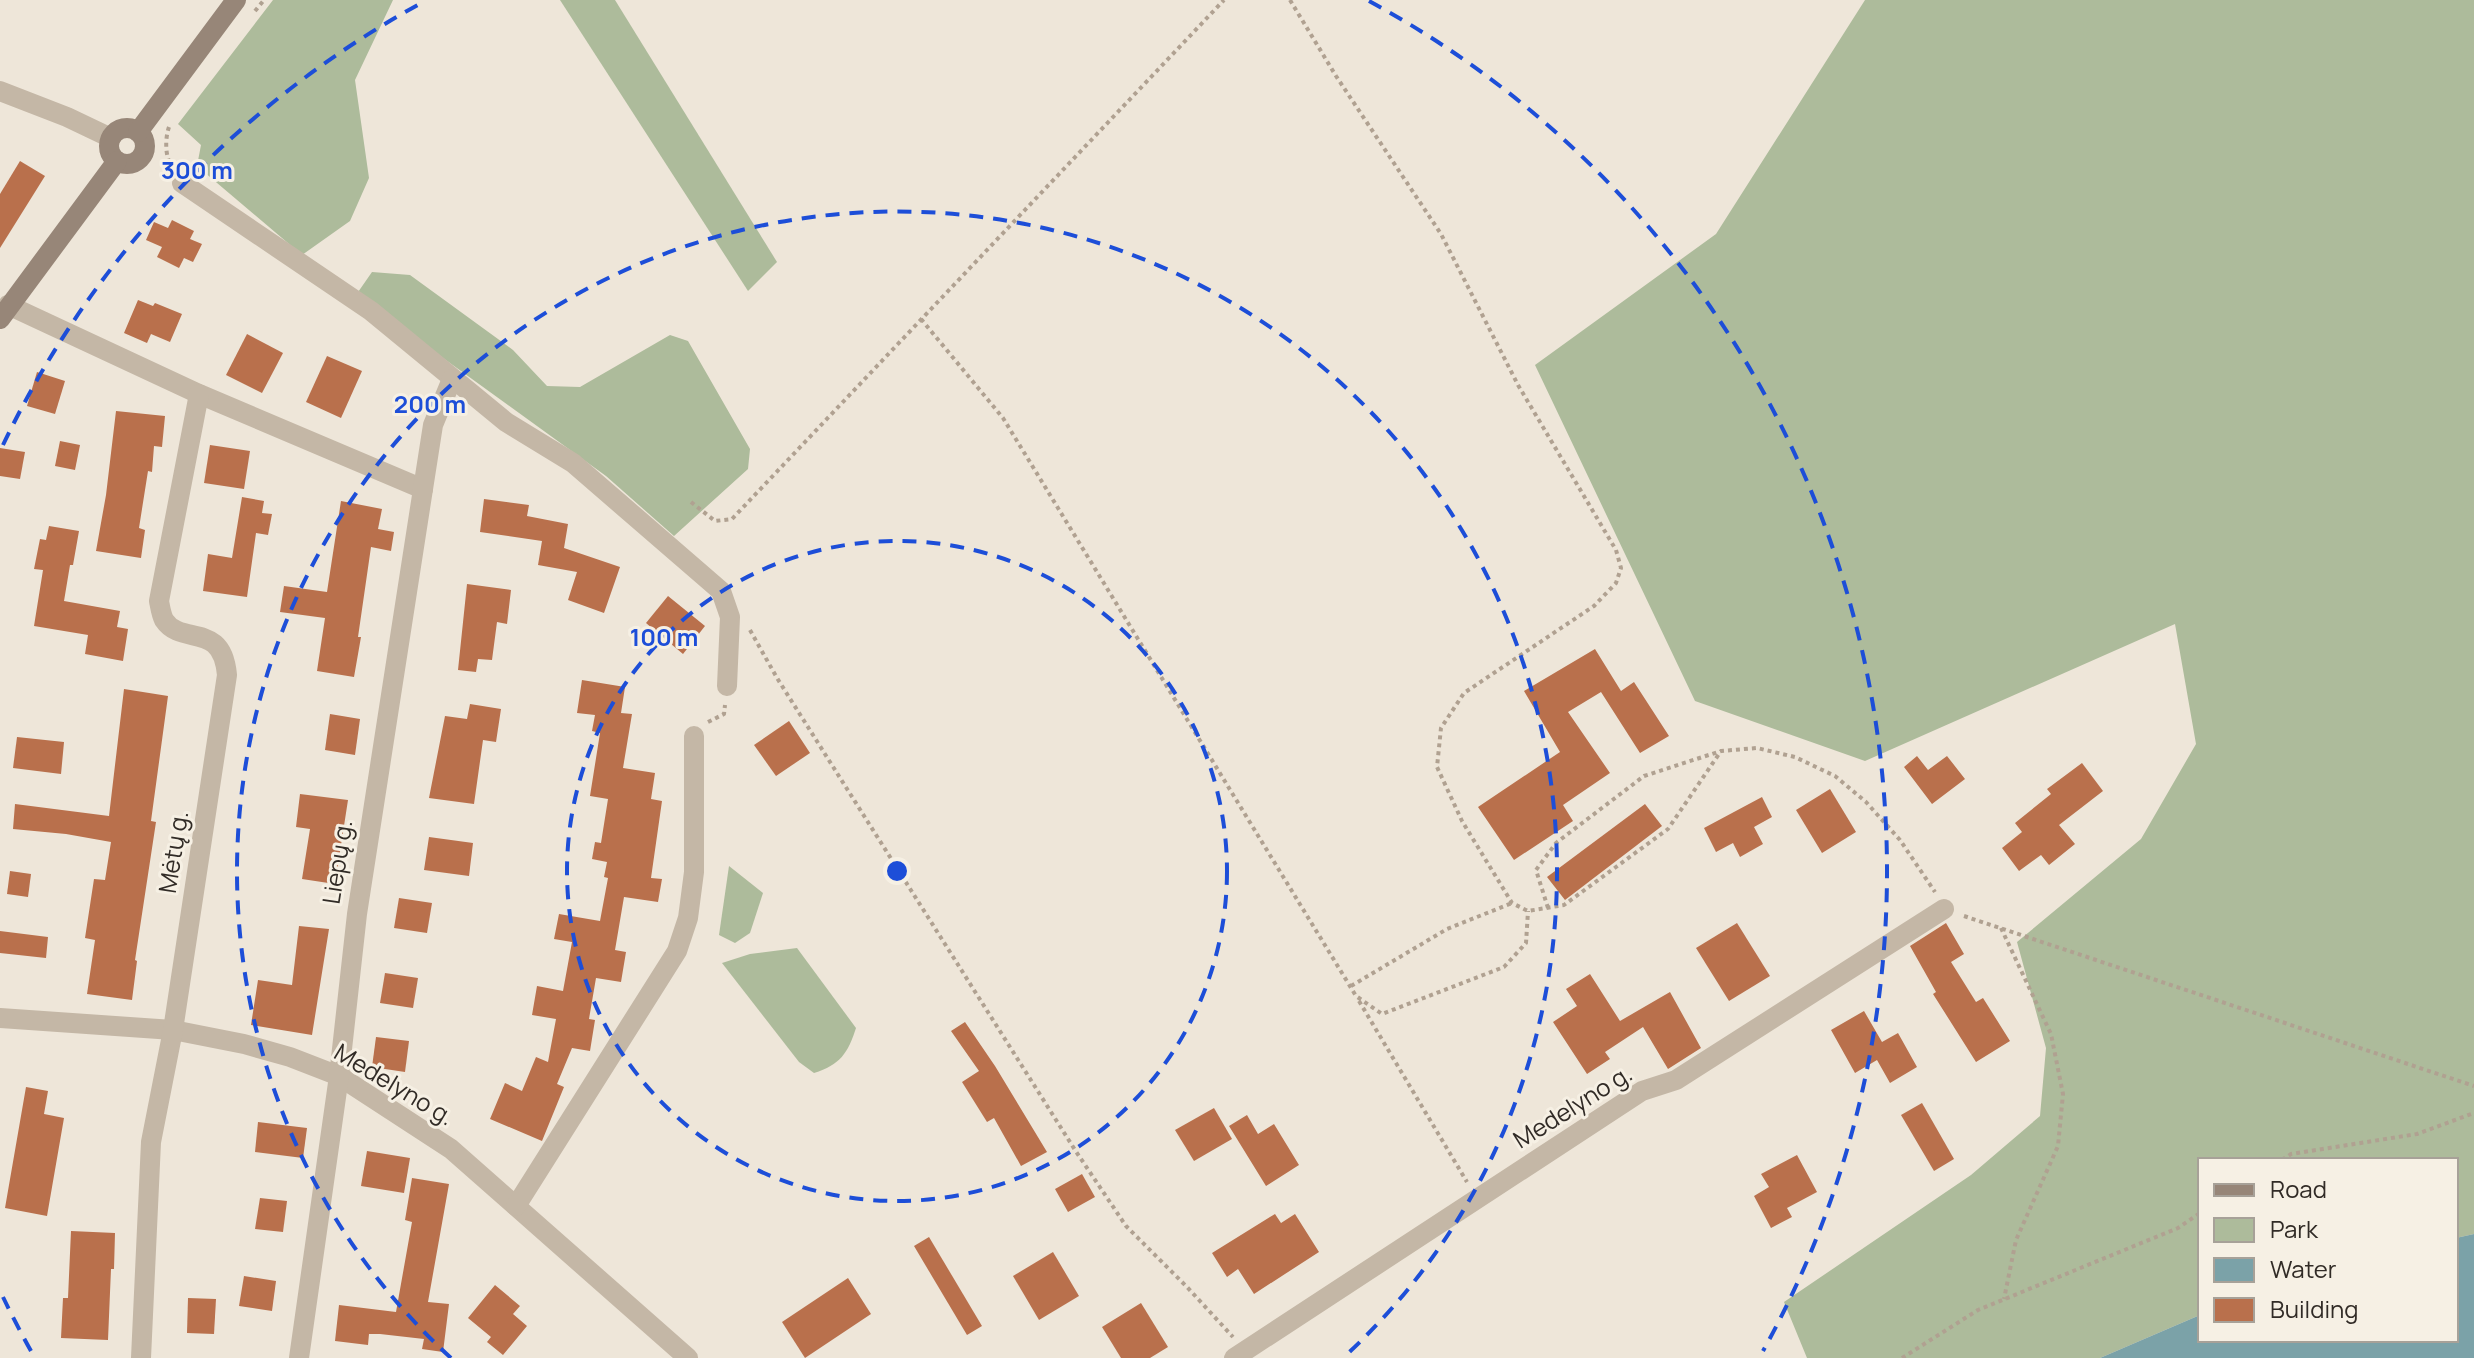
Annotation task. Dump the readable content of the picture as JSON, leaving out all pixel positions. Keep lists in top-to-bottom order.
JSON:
{
  "streets": {
    "street": ["Mėtų g.", "Liepų g.", "Medelyno g."]
  },
  "crossings": [
    ["Mėtų g.", "Medelyno g."],
    ["Liepų g.", "Medelyno g."]
  ],
  "legend": [
    "Road",
    "Park",
    "Water",
    "Building"
  ],
  "rings": ["300 m", "200 m", "100 m"]
}
